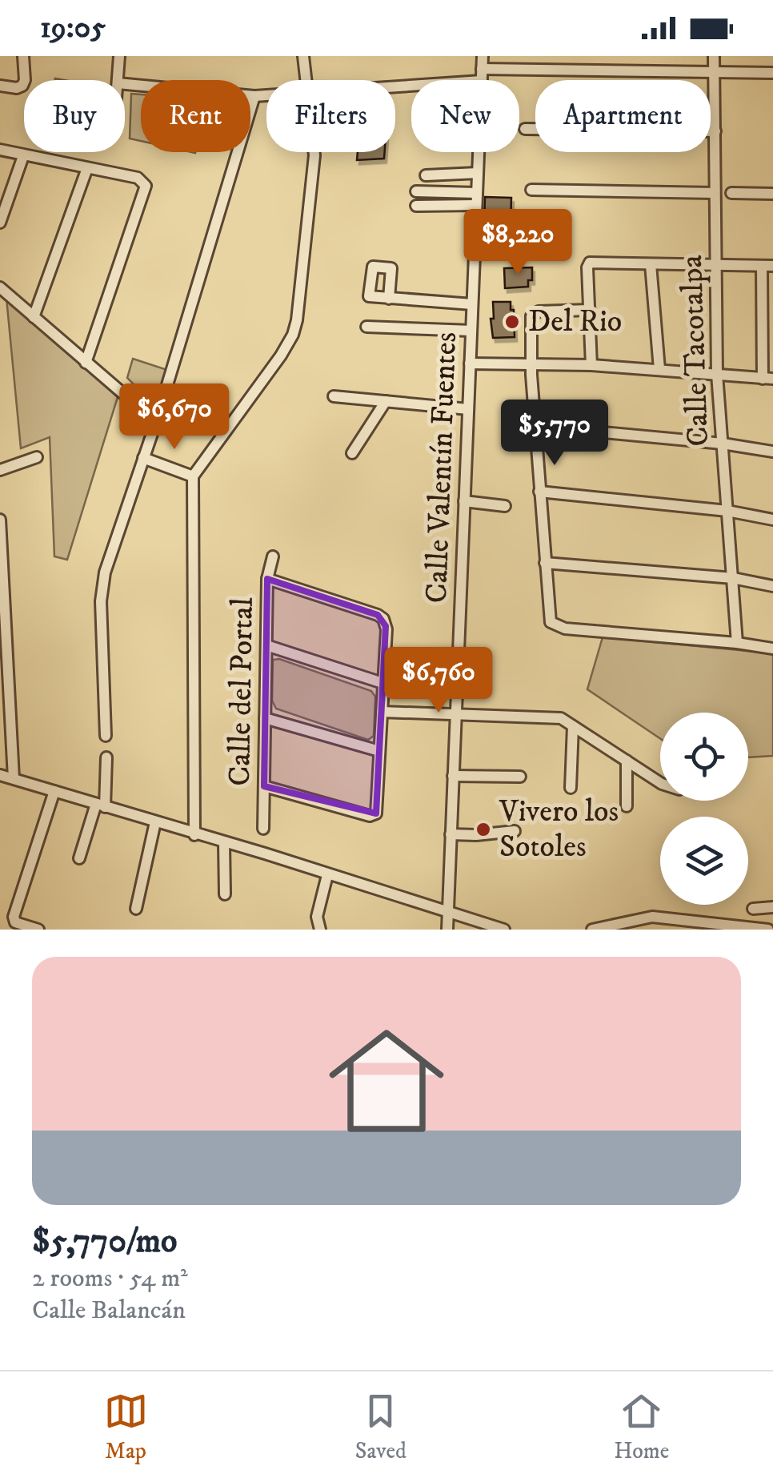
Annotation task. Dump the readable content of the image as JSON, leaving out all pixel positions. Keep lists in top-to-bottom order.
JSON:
{
  "streets": {
    "street": ["Calle Tacotalpa", "Calle Valentín Fuentes", "Calle del Portal"]
  },
  "places": ["Del Rio", "Vivero los Sotoles"],
  "page": {
    "status": "19:05",
    "chip": [
      "Buy",
      "Rent",
      "Filters",
      "New",
      "Apartment"
    ],
    "price": [
      "$8,220",
      "$6,670",
      "$5,770",
      "$6,760"
    ],
    "list": [
      {
        "name": "$5,770/mo",
        "note": "2 rooms · 54 m² · Calle Balancán"
      }
    ],
    "tabs": ["Map", "Saved", "Home"]
  }
}
